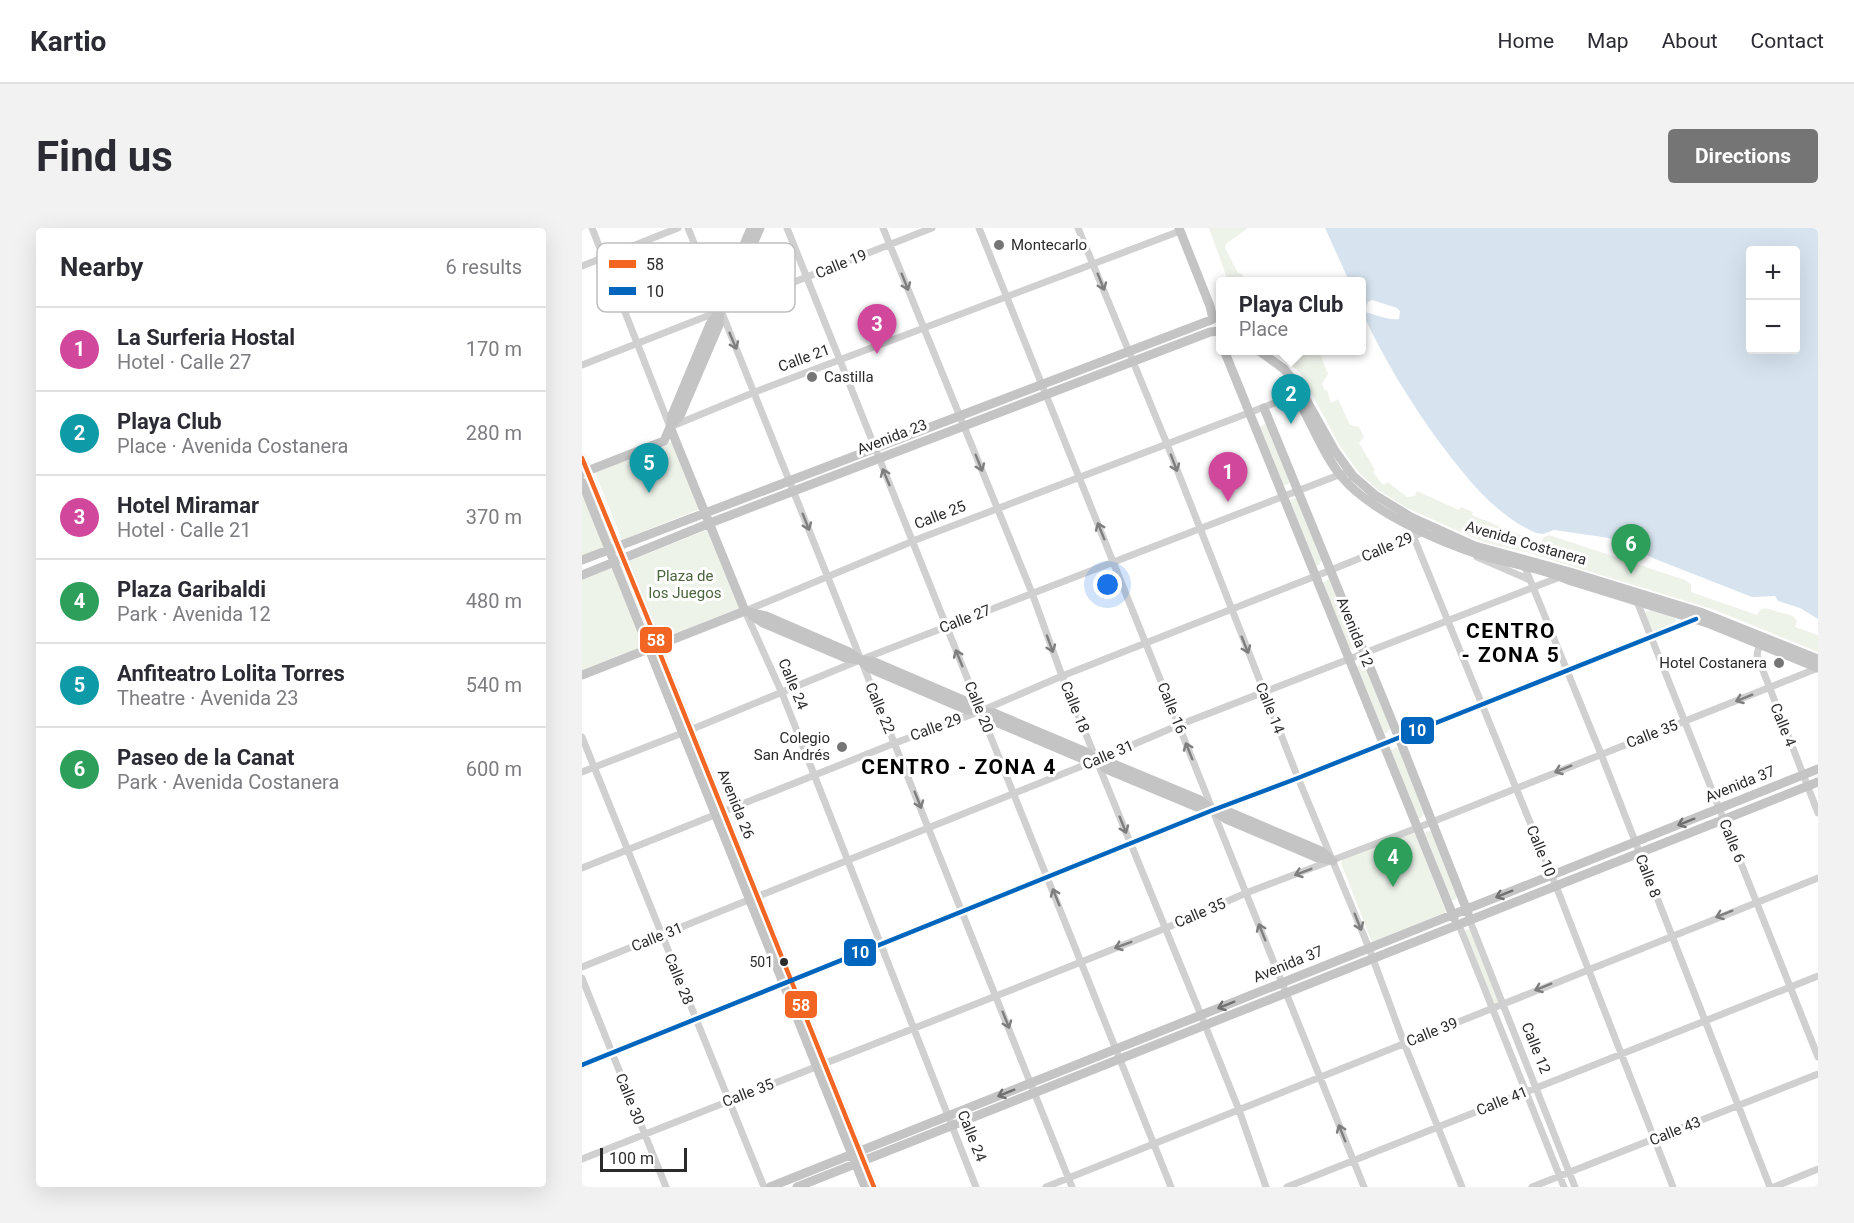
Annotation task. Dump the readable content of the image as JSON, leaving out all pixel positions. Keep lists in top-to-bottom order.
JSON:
{
  "streets": {
    "main road": [
      "Calle 21",
      "Avenida 23",
      "Calle 25",
      "Avenida Costanera",
      "Avenida 12",
      "Calle 24",
      "Avenida 37",
      "Avenida 26"
    ],
    "street": [
      "Calle 19",
      "Calle 29",
      "Calle 27",
      "Calle 20",
      "Calle 18",
      "Calle 22",
      "Calle 16",
      "Calle 14",
      "Calle 4",
      "Calle 35",
      "Calle 31",
      "Calle 6",
      "Calle 10",
      "Calle 8",
      "Calle 28",
      "Calle 39",
      "Calle 12",
      "Calle 30",
      "Calle 41",
      "Calle 43"
    ]
  },
  "crossings": [
    ["Calle 19", "Calle 24"],
    ["Calle 19", "Calle 20"],
    ["Calle 19", "Calle 18"],
    ["Calle 21", "Calle 24"],
    ["Calle 21", "Calle 20"],
    ["Calle 21", "Calle 18"],
    ["Calle 21", "Calle 22"],
    ["Calle 21", "Calle 16"],
    ["Calle 21", "Calle 14"],
    ["Calle 21", "Avenida 26"],
    ["Avenida 23", "Calle 24"],
    ["Avenida 23", "Calle 20"],
    ["Avenida 23", "Calle 18"],
    ["Avenida 23", "Calle 22"],
    ["Avenida 23", "Calle 16"],
    ["Avenida 23", "Calle 14"],
    ["Avenida 23", "Avenida 26"],
    ["Calle 25", "Avenida Costanera"],
    ["Calle 25", "Avenida 12"],
    ["Calle 25", "Calle 24"],
    ["Calle 25", "Calle 20"],
    ["Calle 25", "Calle 18"],
    ["Calle 25", "Calle 22"],
    ["Calle 25", "Calle 16"],
    ["Calle 25", "Calle 14"],
    ["Calle 25", "Avenida 26"],
    ["Avenida Costanera", "Calle 29"],
    ["Avenida Costanera", "Calle 27"],
    ["Avenida Costanera", "Calle 4"],
    ["Avenida Costanera", "Calle 35"],
    ["Avenida Costanera", "Calle 31"],
    ["Avenida Costanera", "Calle 6"],
    ["Avenida Costanera", "Calle 10"],
    ["Avenida Costanera", "Calle 8"],
    ["Calle 29", "Avenida 12"],
    ["Calle 29", "Calle 24"],
    ["Calle 29", "Calle 20"],
    ["Calle 29", "Calle 18"],
    ["Calle 29", "Calle 22"],
    ["Calle 29", "Calle 16"],
    ["Calle 29", "Calle 14"],
    ["Calle 29", "Avenida 26"],
    ["Calle 29", "Calle 10"],
    ["Calle 29", "Calle 28"],
    ["Calle 27", "Avenida 12"],
    ["Calle 27", "Calle 24"],
    ["Calle 27", "Calle 20"],
    ["Calle 27", "Calle 18"],
    ["Calle 27", "Calle 22"],
    ["Calle 27", "Calle 16"],
    ["Calle 27", "Calle 14"],
    ["Calle 27", "Avenida 26"],
    ["Calle 27", "Calle 28"],
    ["Avenida 12", "Calle 35"],
    ["Avenida 12", "Calle 31"],
    ["Avenida 12", "Avenida 37"],
    ["Avenida 12", "Calle 12"],
    ["Calle 24", "Calle 35"],
    ["Calle 24", "Calle 31"],
    ["Calle 24", "Avenida 37"],
    ["Calle 20", "Calle 35"],
    ["Calle 20", "Calle 31"],
    ["Calle 20", "Avenida 37"],
    ["Calle 20", "Calle 39"],
    ["Calle 18", "Calle 35"],
    ["Calle 18", "Calle 31"],
    ["Calle 18", "Avenida 37"],
    ["Calle 18", "Calle 39"],
    ["Calle 22", "Calle 35"],
    ["Calle 22", "Calle 31"],
    ["Calle 22", "Avenida 37"],
    ["Calle 22", "Calle 39"],
    ["Calle 16", "Calle 35"],
    ["Calle 16", "Calle 31"],
    ["Calle 16", "Avenida 37"],
    ["Calle 16", "Calle 39"],
    ["Calle 16", "Calle 41"],
    ["Calle 14", "Calle 35"],
    ["Calle 14", "Calle 31"],
    ["Calle 14", "Avenida 37"],
    ["Calle 14", "Calle 39"],
    ["Calle 14", "Calle 41"],
    ["Calle 4", "Calle 35"],
    ["Calle 4", "Avenida 37"],
    ["Calle 35", "Avenida 26"],
    ["Calle 35", "Calle 6"],
    ["Calle 35", "Calle 10"],
    ["Calle 35", "Calle 8"],
    ["Calle 35", "Calle 28"],
    ["Calle 35", "Calle 30"],
    ["Calle 31", "Avenida 26"],
    ["Calle 31", "Calle 10"],
    ["Calle 31", "Calle 8"],
    ["Calle 31", "Calle 28"],
    ["Avenida 37", "Avenida 26"],
    ["Avenida 37", "Calle 6"],
    ["Avenida 37", "Calle 10"],
    ["Avenida 37", "Calle 8"],
    ["Avenida 37", "Calle 12"],
    ["Calle 6", "Calle 39"],
    ["Calle 6", "Calle 41"],
    ["Calle 10", "Calle 39"],
    ["Calle 10", "Calle 41"],
    ["Calle 10", "Calle 43"],
    ["Calle 8", "Calle 39"],
    ["Calle 8", "Calle 41"],
    ["Calle 8", "Calle 43"],
    ["Calle 39", "Calle 12"],
    ["Calle 12", "Calle 41"],
    ["Calle 12", "Calle 43"]
  ],
  "one_way": ["Calle 22", "Calle 16", "Calle 14"],
  "districts": ["CENTRO - ZONA 5", "CENTRO - ZONA 4"],
  "parks": ["Plaza de los Juegos"],
  "places": [
    "Montecarlo",
    "Castilla",
    "Hotel Costanera",
    "Colegio San Andrés",
    "501"
  ],
  "lines": ["transit line 58", "transit line 10"],
  "legend": ["58", "10"],
  "scale_bar": "100 m",
  "page": {
    "header": "Kartio",
    "nav": [
      "Home",
      "Map",
      "About",
      "Contact"
    ],
    "buttons": "Directions",
    "title": "Find us",
    "heading": ["Nearby", "6 results"],
    "map_buttons": ["+", "−"],
    "popup": ["Playa Club", "Place"],
    "pins": [
      "3",
      "2",
      "5",
      "1",
      "6",
      "4"
    ],
    "list": [
      {
        "mark": "1",
        "name": "La Surferia Hostal",
        "note": "Hotel · Calle 27",
        "value": "170 m"
      },
      {
        "mark": "2",
        "name": "Playa Club",
        "note": "Place · Avenida Costanera",
        "value": "280 m"
      },
      {
        "mark": "3",
        "name": "Hotel Miramar",
        "note": "Hotel · Calle 21",
        "value": "370 m"
      },
      {
        "mark": "4",
        "name": "Plaza Garibaldi",
        "note": "Park · Avenida 12",
        "value": "480 m"
      },
      {
        "mark": "5",
        "name": "Anfiteatro Lolita Torres",
        "note": "Theatre · Avenida 23",
        "value": "540 m"
      },
      {
        "mark": "6",
        "name": "Paseo de la Canat",
        "note": "Park · Avenida Costanera",
        "value": "600 m"
      }
    ],
    "scale": "100 m"
  }
}
